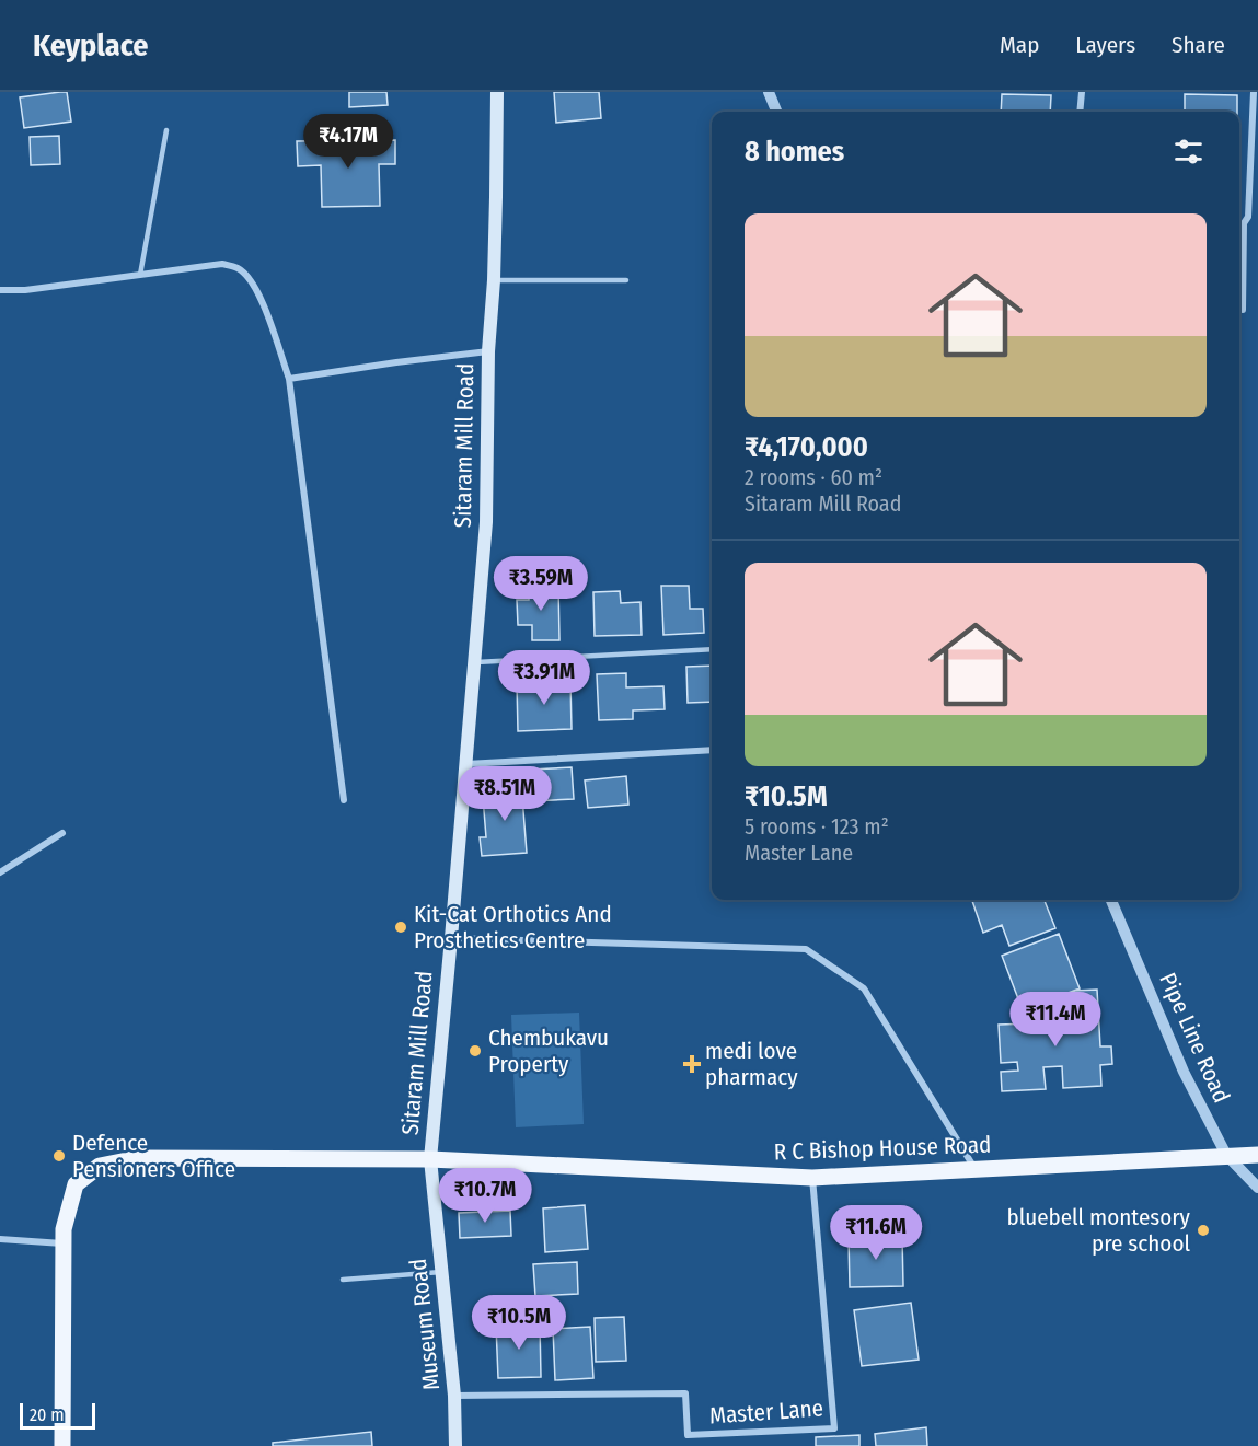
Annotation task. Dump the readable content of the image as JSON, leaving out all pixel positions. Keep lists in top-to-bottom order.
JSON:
{
  "streets": {
    "main road": ["Sitaram Mill Road", "R C Bishop House Road", "Museum Road"],
    "street": ["Pipe Line Road", "Master Lane"]
  },
  "crossings": [
    ["Sitaram Mill Road", "R C Bishop House Road"],
    ["Sitaram Mill Road", "Museum Road"],
    ["Pipe Line Road", "R C Bishop House Road"],
    ["R C Bishop House Road", "Museum Road"],
    ["R C Bishop House Road", "Master Lane"],
    ["Museum Road", "Master Lane"]
  ],
  "places": {
    "other": [
      "Kit-Cat Orthotics And Prosthetics Centre",
      "Chembukavu Property",
      "Defence Pensioners Office",
      "bluebell montesory pre school"
    ],
    "health": ["medi love pharmacy"]
  },
  "scale_bar": "20 m",
  "page": {
    "header": "Keyplace",
    "nav": ["Map", "Layers", "Share"],
    "heading": "8 homes",
    "price": [
      "₹4.17M",
      "₹3.59M",
      "₹3.91M",
      "₹8.51M",
      "₹11.4M",
      "₹10.7M",
      "₹11.6M",
      "₹10.5M"
    ],
    "list": [
      {
        "name": "₹4,170,000",
        "note": "2 rooms · 60 m² · Sitaram Mill Road"
      },
      {
        "name": "₹10.5M",
        "note": "5 rooms · 123 m² · Master Lane"
      }
    ],
    "scale": "20 m"
  }
}
